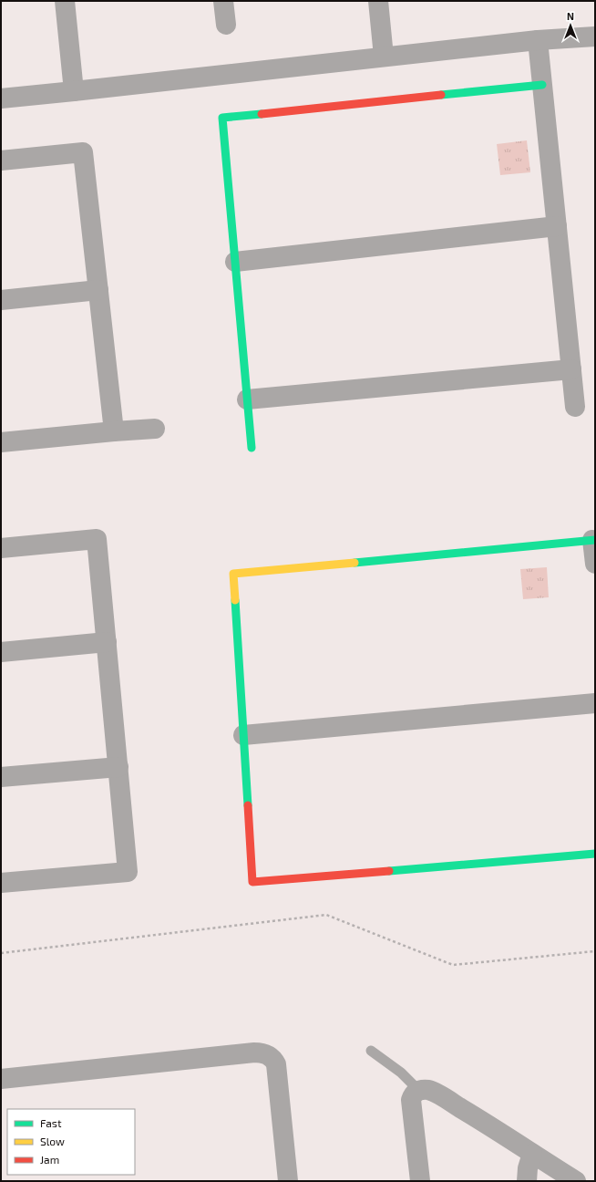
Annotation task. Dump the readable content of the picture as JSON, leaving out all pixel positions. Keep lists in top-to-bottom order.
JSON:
{
  "legend": ["Fast", "Slow", "Jam"],
  "north": "top"
}
